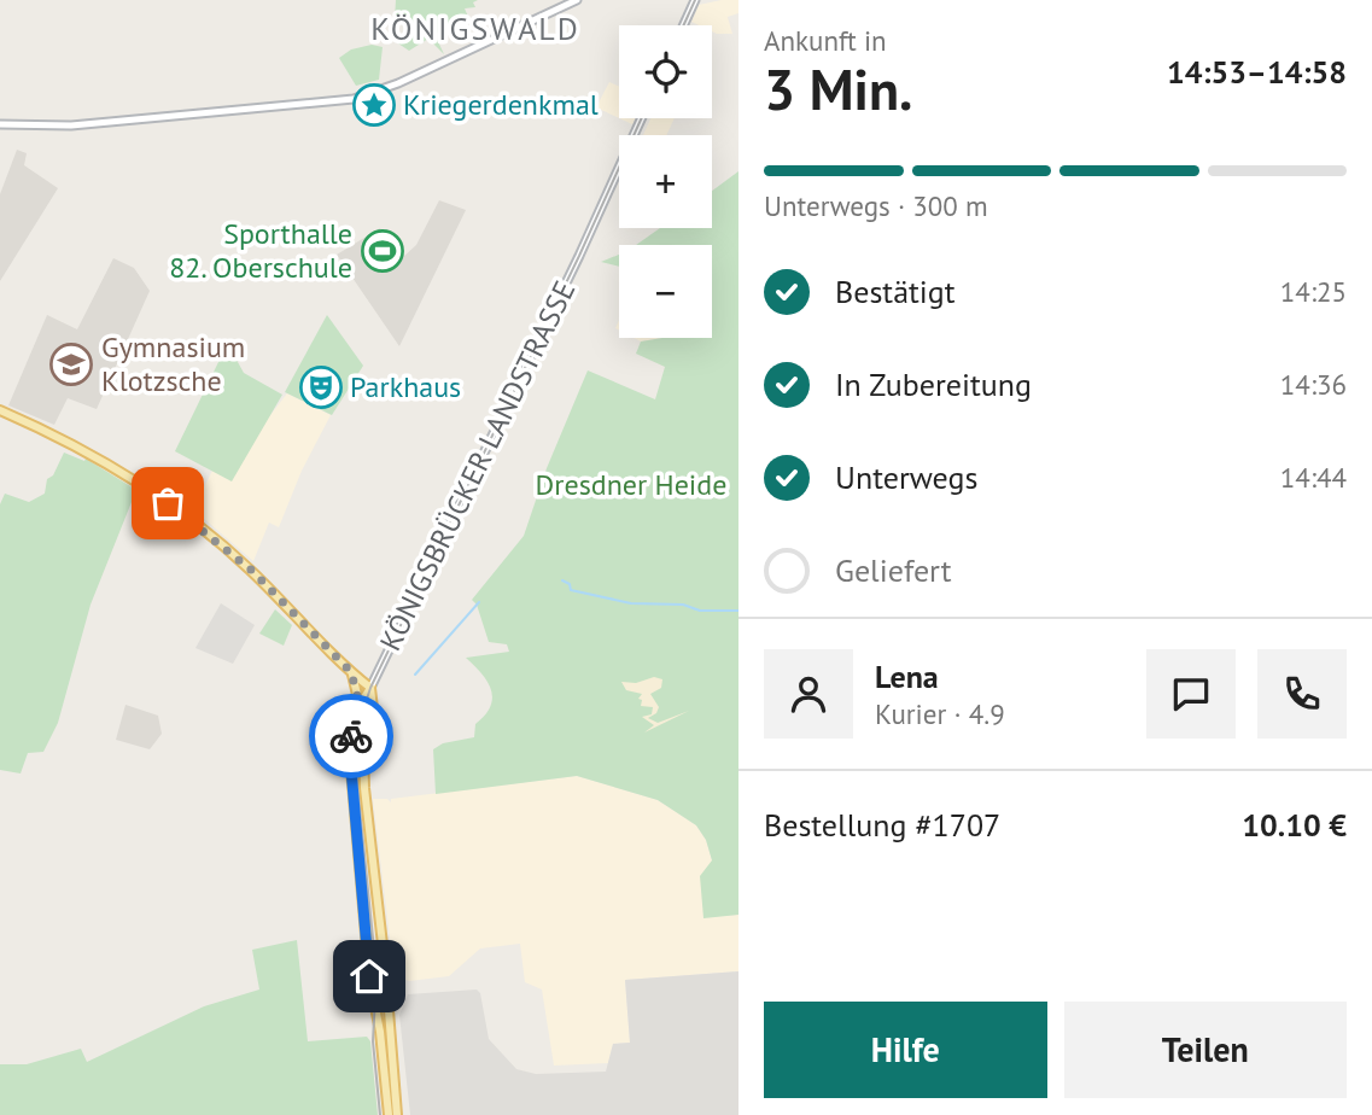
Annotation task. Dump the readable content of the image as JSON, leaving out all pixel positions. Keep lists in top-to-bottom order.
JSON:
{
  "streets": {
    "main road": ["KÖNIGSBRÜCKER LANDSTRASSE"]
  },
  "districts": ["KÖNIGSWALD"],
  "parks": ["Dresdner Heide"],
  "places": {
    "place": ["Kriegerdenkmal"],
    "sports": ["Sporthalle 82. Oberschule"],
    "school or university": ["Gymnasium Klotzsche"],
    "theatre": ["Parkhaus"]
  },
  "page": {
    "heading": ["3 Min.", "Ankunft in", "14:53–14:58"],
    "panel": [
      "Lena",
      "Kurier · 4.9",
      "Bestellung #1707",
      "10.10 €"
    ],
    "map_buttons": ["+", "−"],
    "bar": "Unterwegs · 300 m",
    "list": [
      ["Bestätigt", "14:25"],
      ["In Zubereitung", "14:36"],
      ["Unterwegs", "14:44"],
      "Geliefert"
    ],
    "buttons": ["Hilfe", "Teilen"]
  }
}
